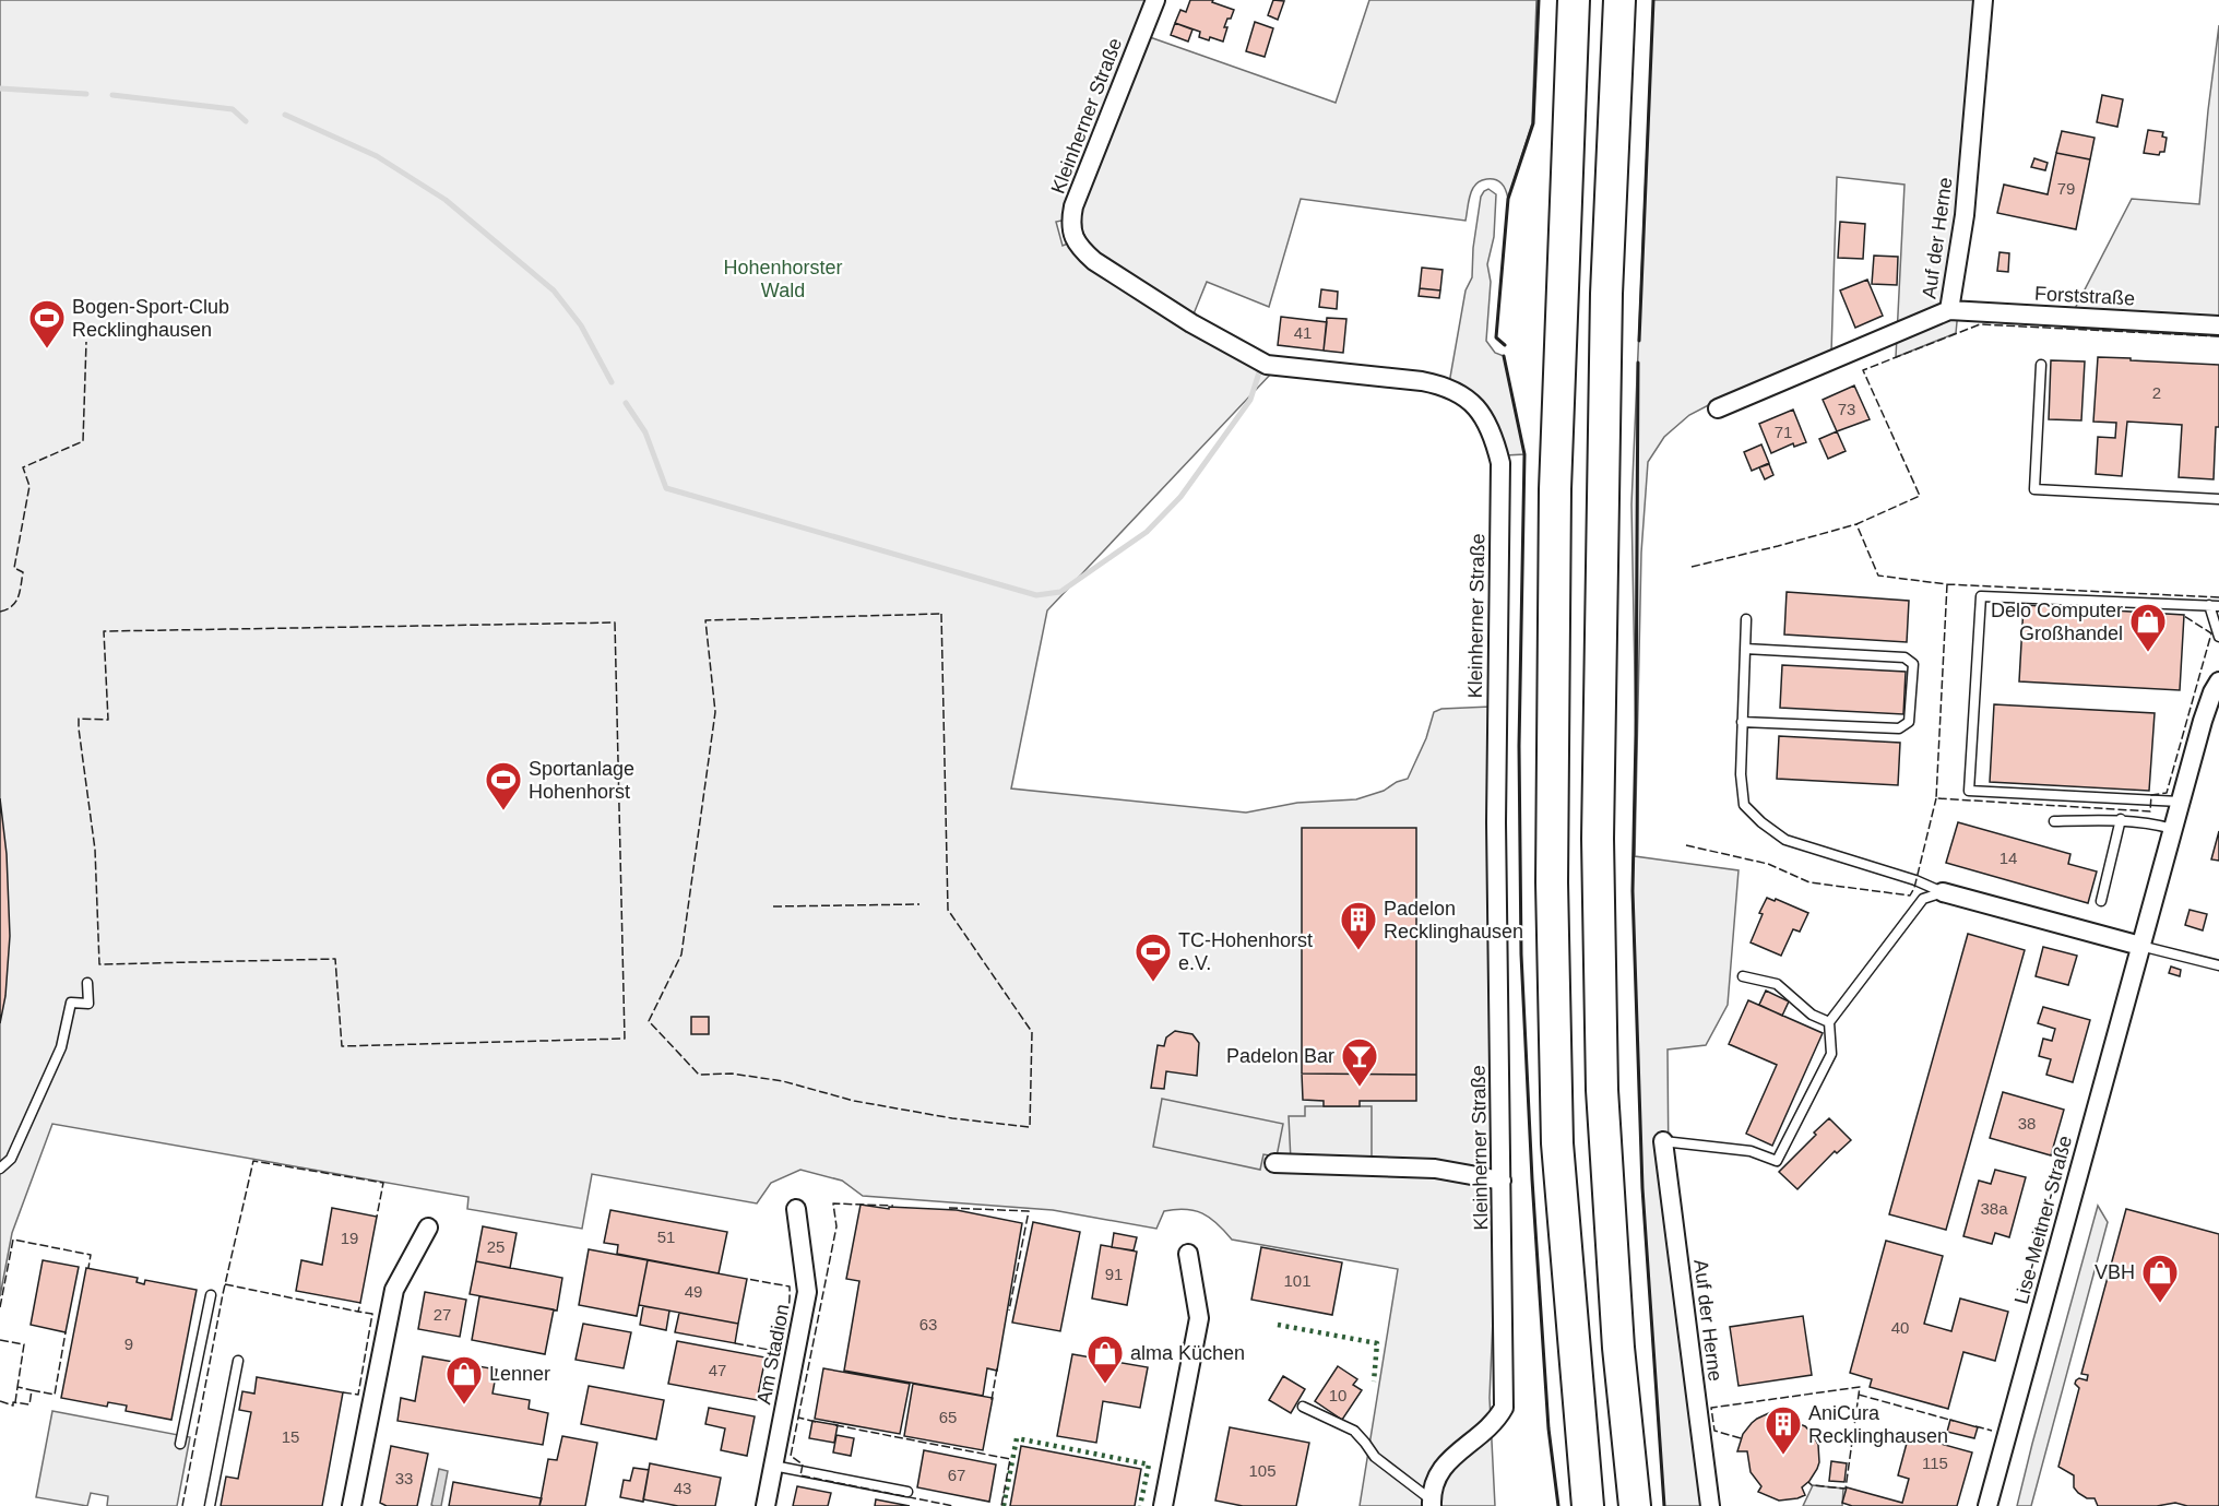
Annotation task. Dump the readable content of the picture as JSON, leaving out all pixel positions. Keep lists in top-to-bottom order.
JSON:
{
  "streets": {
    "street": [
      "Kleinherner Straße",
      "Auf der Herne",
      "Forststraße",
      "Lise-Meitner-Straße",
      "Am Stadion"
    ]
  },
  "crossings": [
    ["Auf der Herne", "Forststraße"]
  ],
  "parks": ["Hohenhorster Wald"],
  "places": {
    "sports": ["Bogen-Sport-Club Recklinghausen", "Sportanlage Hohenhorst", "TC-Hohenhorst e.V."],
    "shop": [
      "Delo Computer Großhandel",
      "VBH",
      "alma Küchen",
      "Lenner"
    ],
    "building": ["Padelon Recklinghausen", "AniCura Recklinghausen"],
    "bar": ["Padelon Bar"]
  },
  "house_numbers": [
    "79",
    "41",
    "2",
    "73",
    "71",
    "14",
    "38",
    "38a",
    "51",
    "19",
    "25",
    "91",
    "101",
    "49",
    "27",
    "63",
    "40",
    "9",
    "47",
    "10",
    "65",
    "15",
    "115",
    "105",
    "67",
    "33",
    "43"
  ]
}
